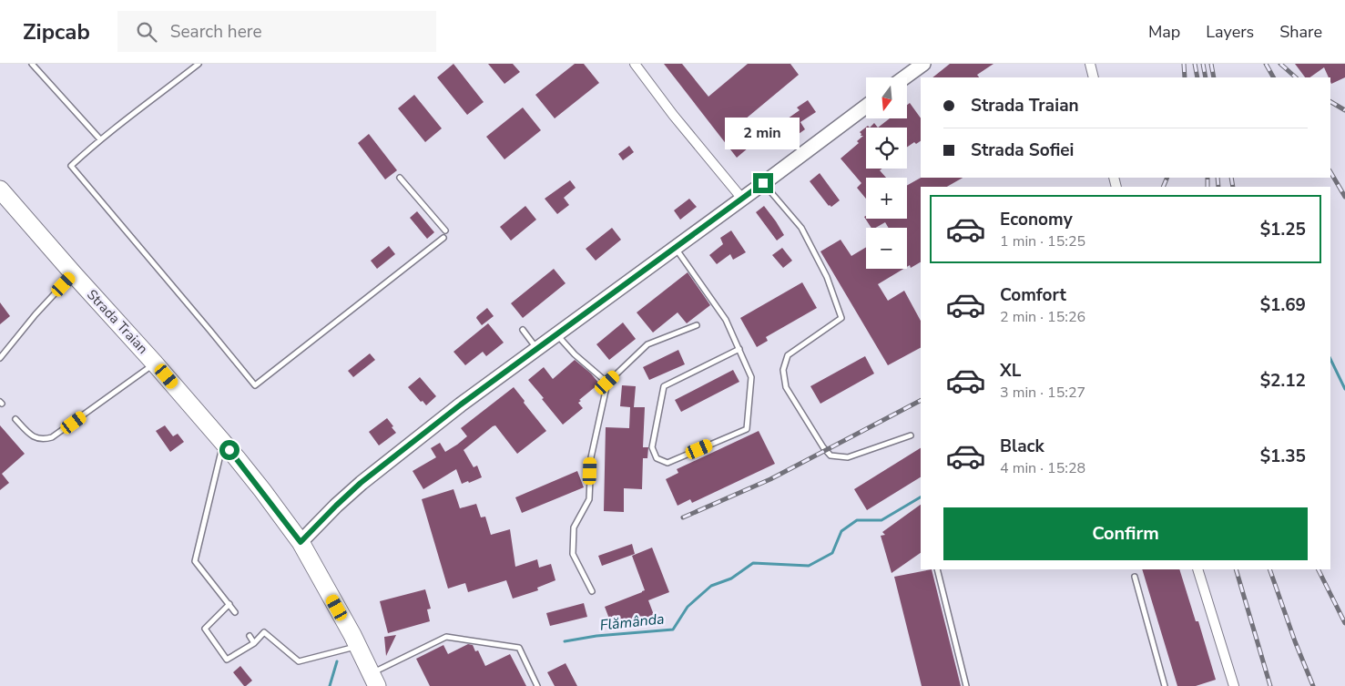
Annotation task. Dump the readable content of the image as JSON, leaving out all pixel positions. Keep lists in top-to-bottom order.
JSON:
{
  "streets": {
    "highway": ["Strada Trаian"]
  },
  "water": ["Flămânda"],
  "north": "bottom",
  "page": {
    "header": "Zipcab",
    "search": "Search here",
    "nav": ["Map", "Layers", "Share"],
    "map_buttons": ["+", "−"],
    "banner": ["Strada Trаian", "Strada Sofiei"],
    "bubble": "2 min",
    "list": [
      {
        "name": "Economy",
        "note": "1 min · 15:25",
        "value": "$1.25"
      },
      {
        "name": "Comfort",
        "note": "2 min · 15:26",
        "value": "$1.69"
      },
      {
        "name": "XL",
        "note": "3 min · 15:27",
        "value": "$2.12"
      },
      {
        "name": "Black",
        "note": "4 min · 15:28",
        "value": "$1.35"
      }
    ],
    "buttons": "Confirm"
  }
}
